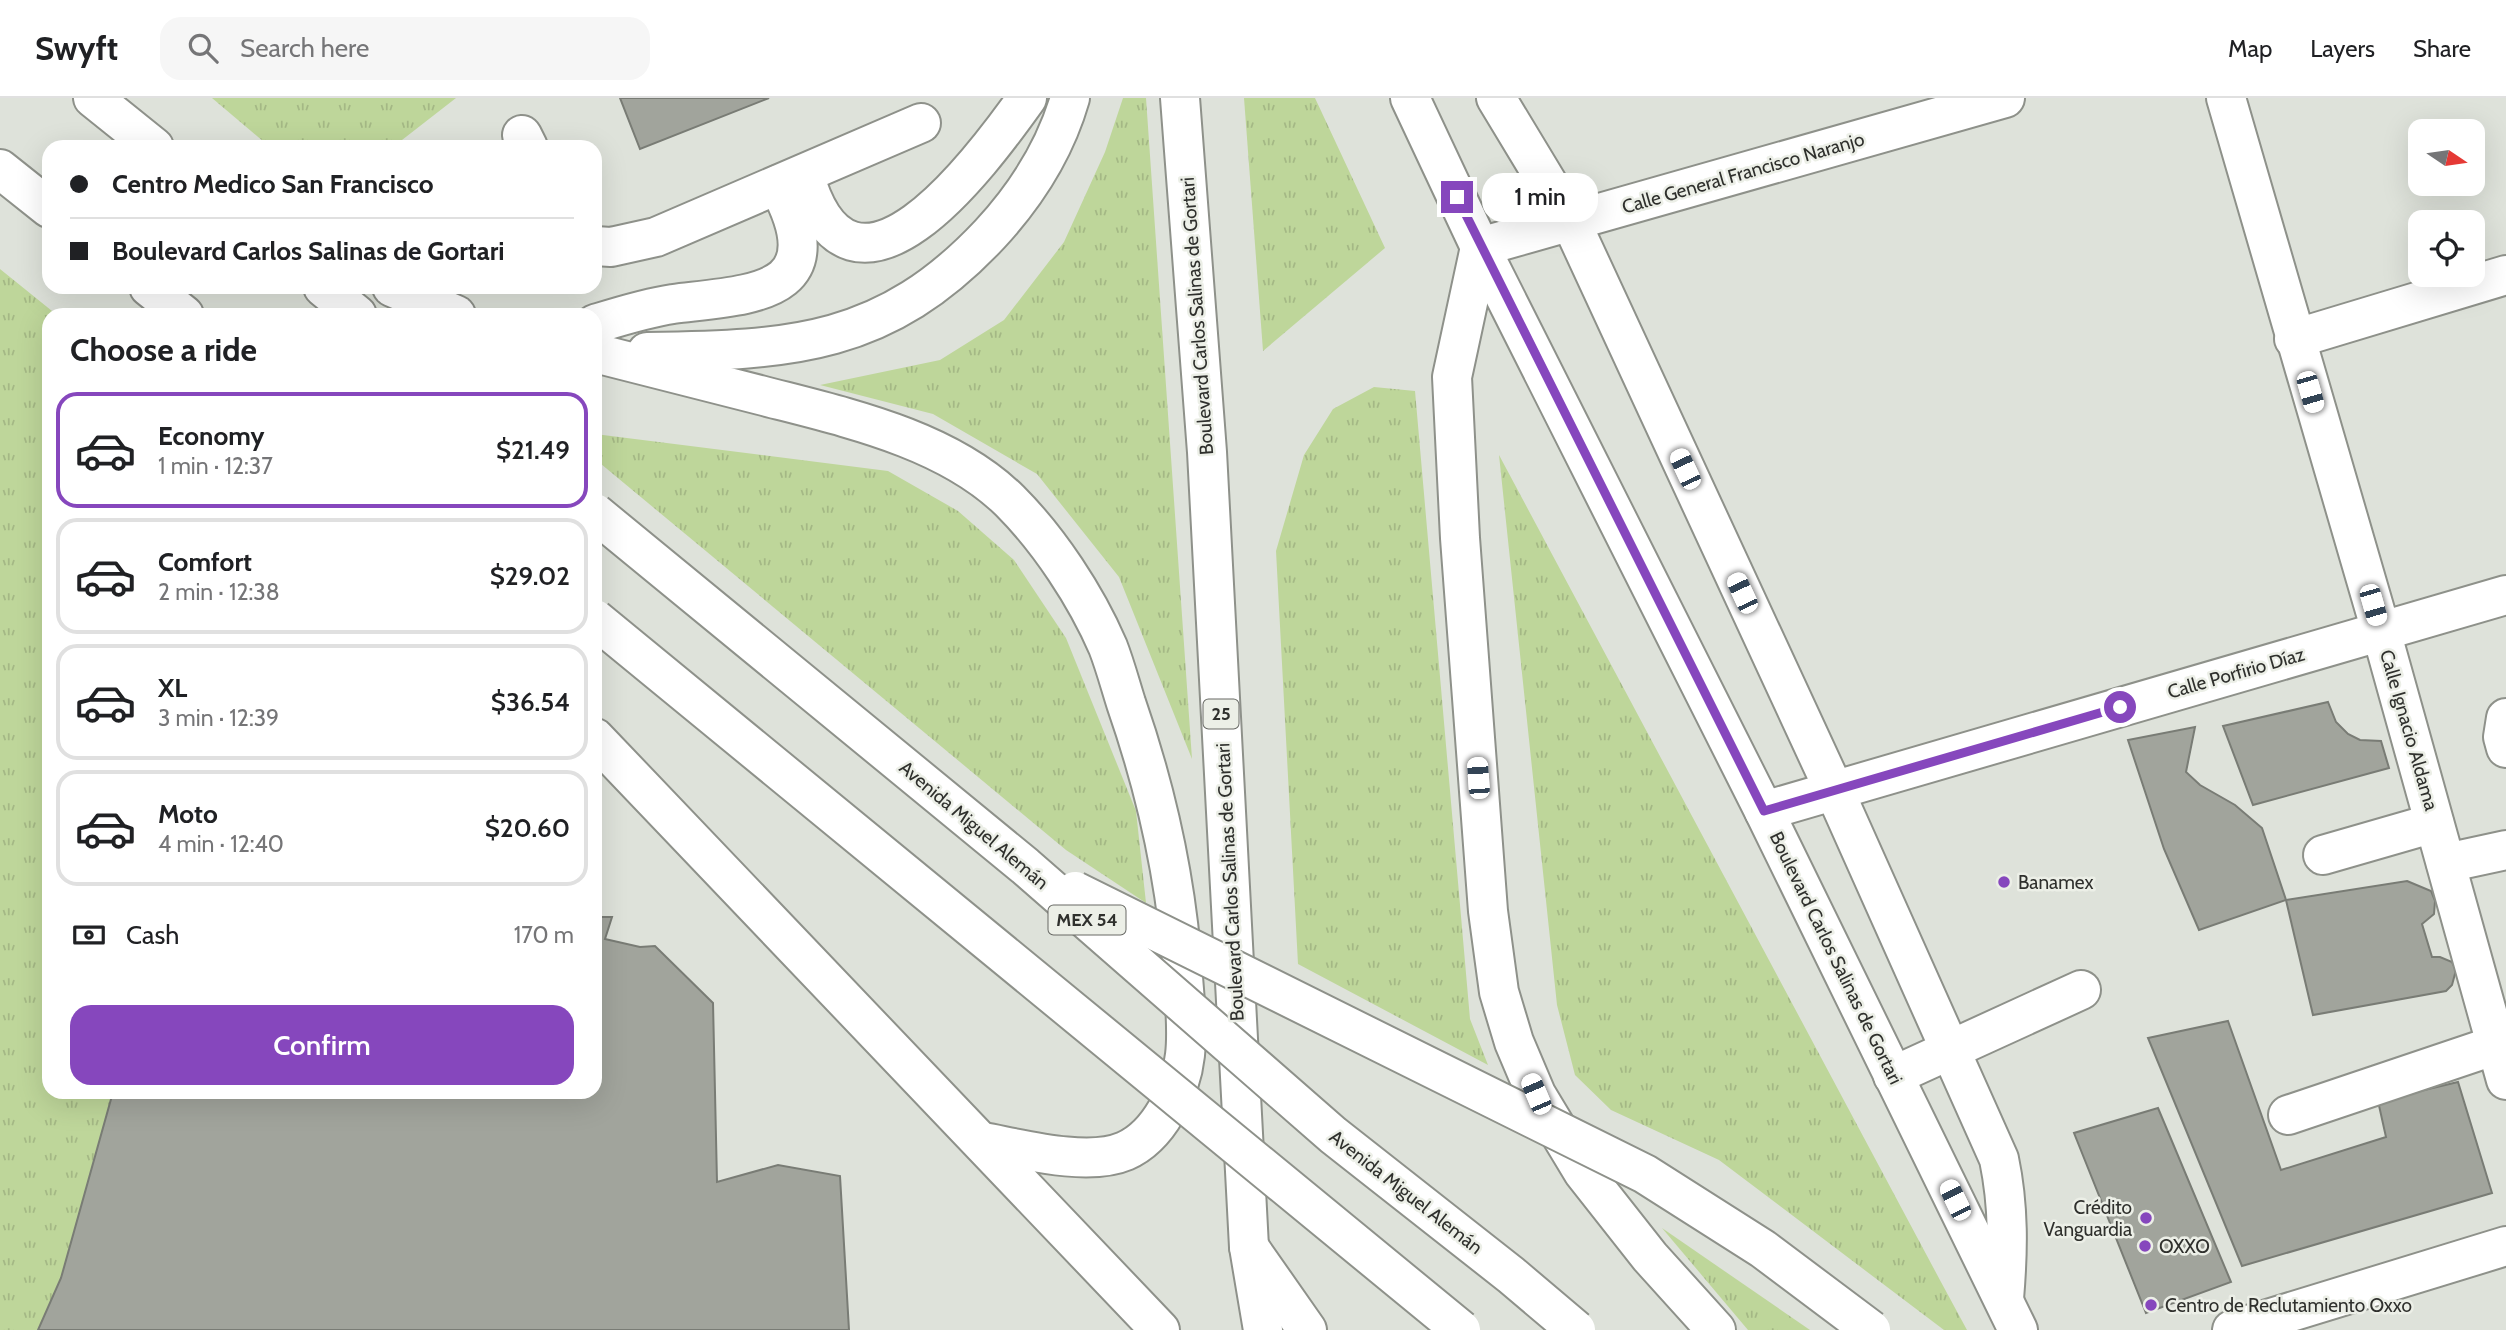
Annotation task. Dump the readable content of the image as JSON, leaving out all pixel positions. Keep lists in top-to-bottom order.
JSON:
{
  "streets": {
    "main road": [
      "Calle General Francisco Naranjo",
      "Boulevard Carlos Salinas de Gortari",
      "Calle Porfirio Díaz",
      "25",
      "Calle Ignacio Aldama",
      "Avenida Miguel Alemán",
      "MEX 54"
    ]
  },
  "crossings": [
    ["Calle General Francisco Naranjo", "Boulevard Carlos Salinas de Gortari"],
    ["Boulevard Carlos Salinas de Gortari", "Calle Porfirio Díaz"],
    ["Calle Porfirio Díaz", "Calle Ignacio Aldama"]
  ],
  "places": [
    "Banamex",
    "Crédito Vanguardia",
    "OXXO",
    "Centro de Reclutamiento Oxxo"
  ],
  "north": "right",
  "page": {
    "header": "Swyft",
    "search": "Search here",
    "nav": ["Map", "Layers", "Share"],
    "banner": ["Centro Medico San Francisco", "Boulevard Carlos Salinas de Gortari"],
    "bubble": "1 min",
    "heading": "Choose a ride",
    "list": [
      {
        "name": "Economy",
        "note": "1 min · 12:37",
        "value": "$21.49"
      },
      {
        "name": "Comfort",
        "note": "2 min · 12:38",
        "value": "$29.02"
      },
      {
        "name": "XL",
        "note": "3 min · 12:39",
        "value": "$36.54"
      },
      {
        "name": "Moto",
        "note": "4 min · 12:40",
        "value": "$20.60"
      }
    ],
    "pay": ["Cash", "170 m"],
    "buttons": "Confirm"
  }
}
